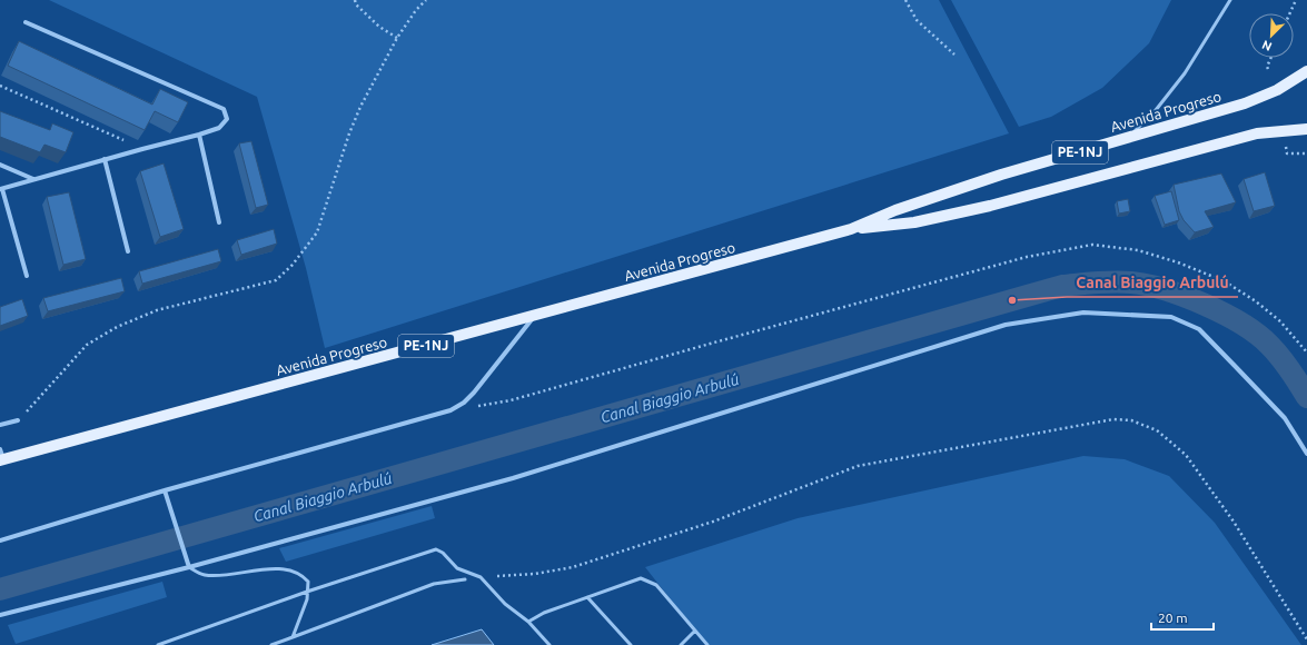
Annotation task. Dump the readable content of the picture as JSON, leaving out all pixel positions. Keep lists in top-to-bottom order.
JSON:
{
  "streets": {
    "main road": ["Avenida Progreso", "PE-1NJ"]
  },
  "water": ["Canal Biaggio Arbulú"],
  "places": ["Canal Biaggio Arbulú"],
  "scale_bar": "20 m",
  "north": "bottom left"
}
